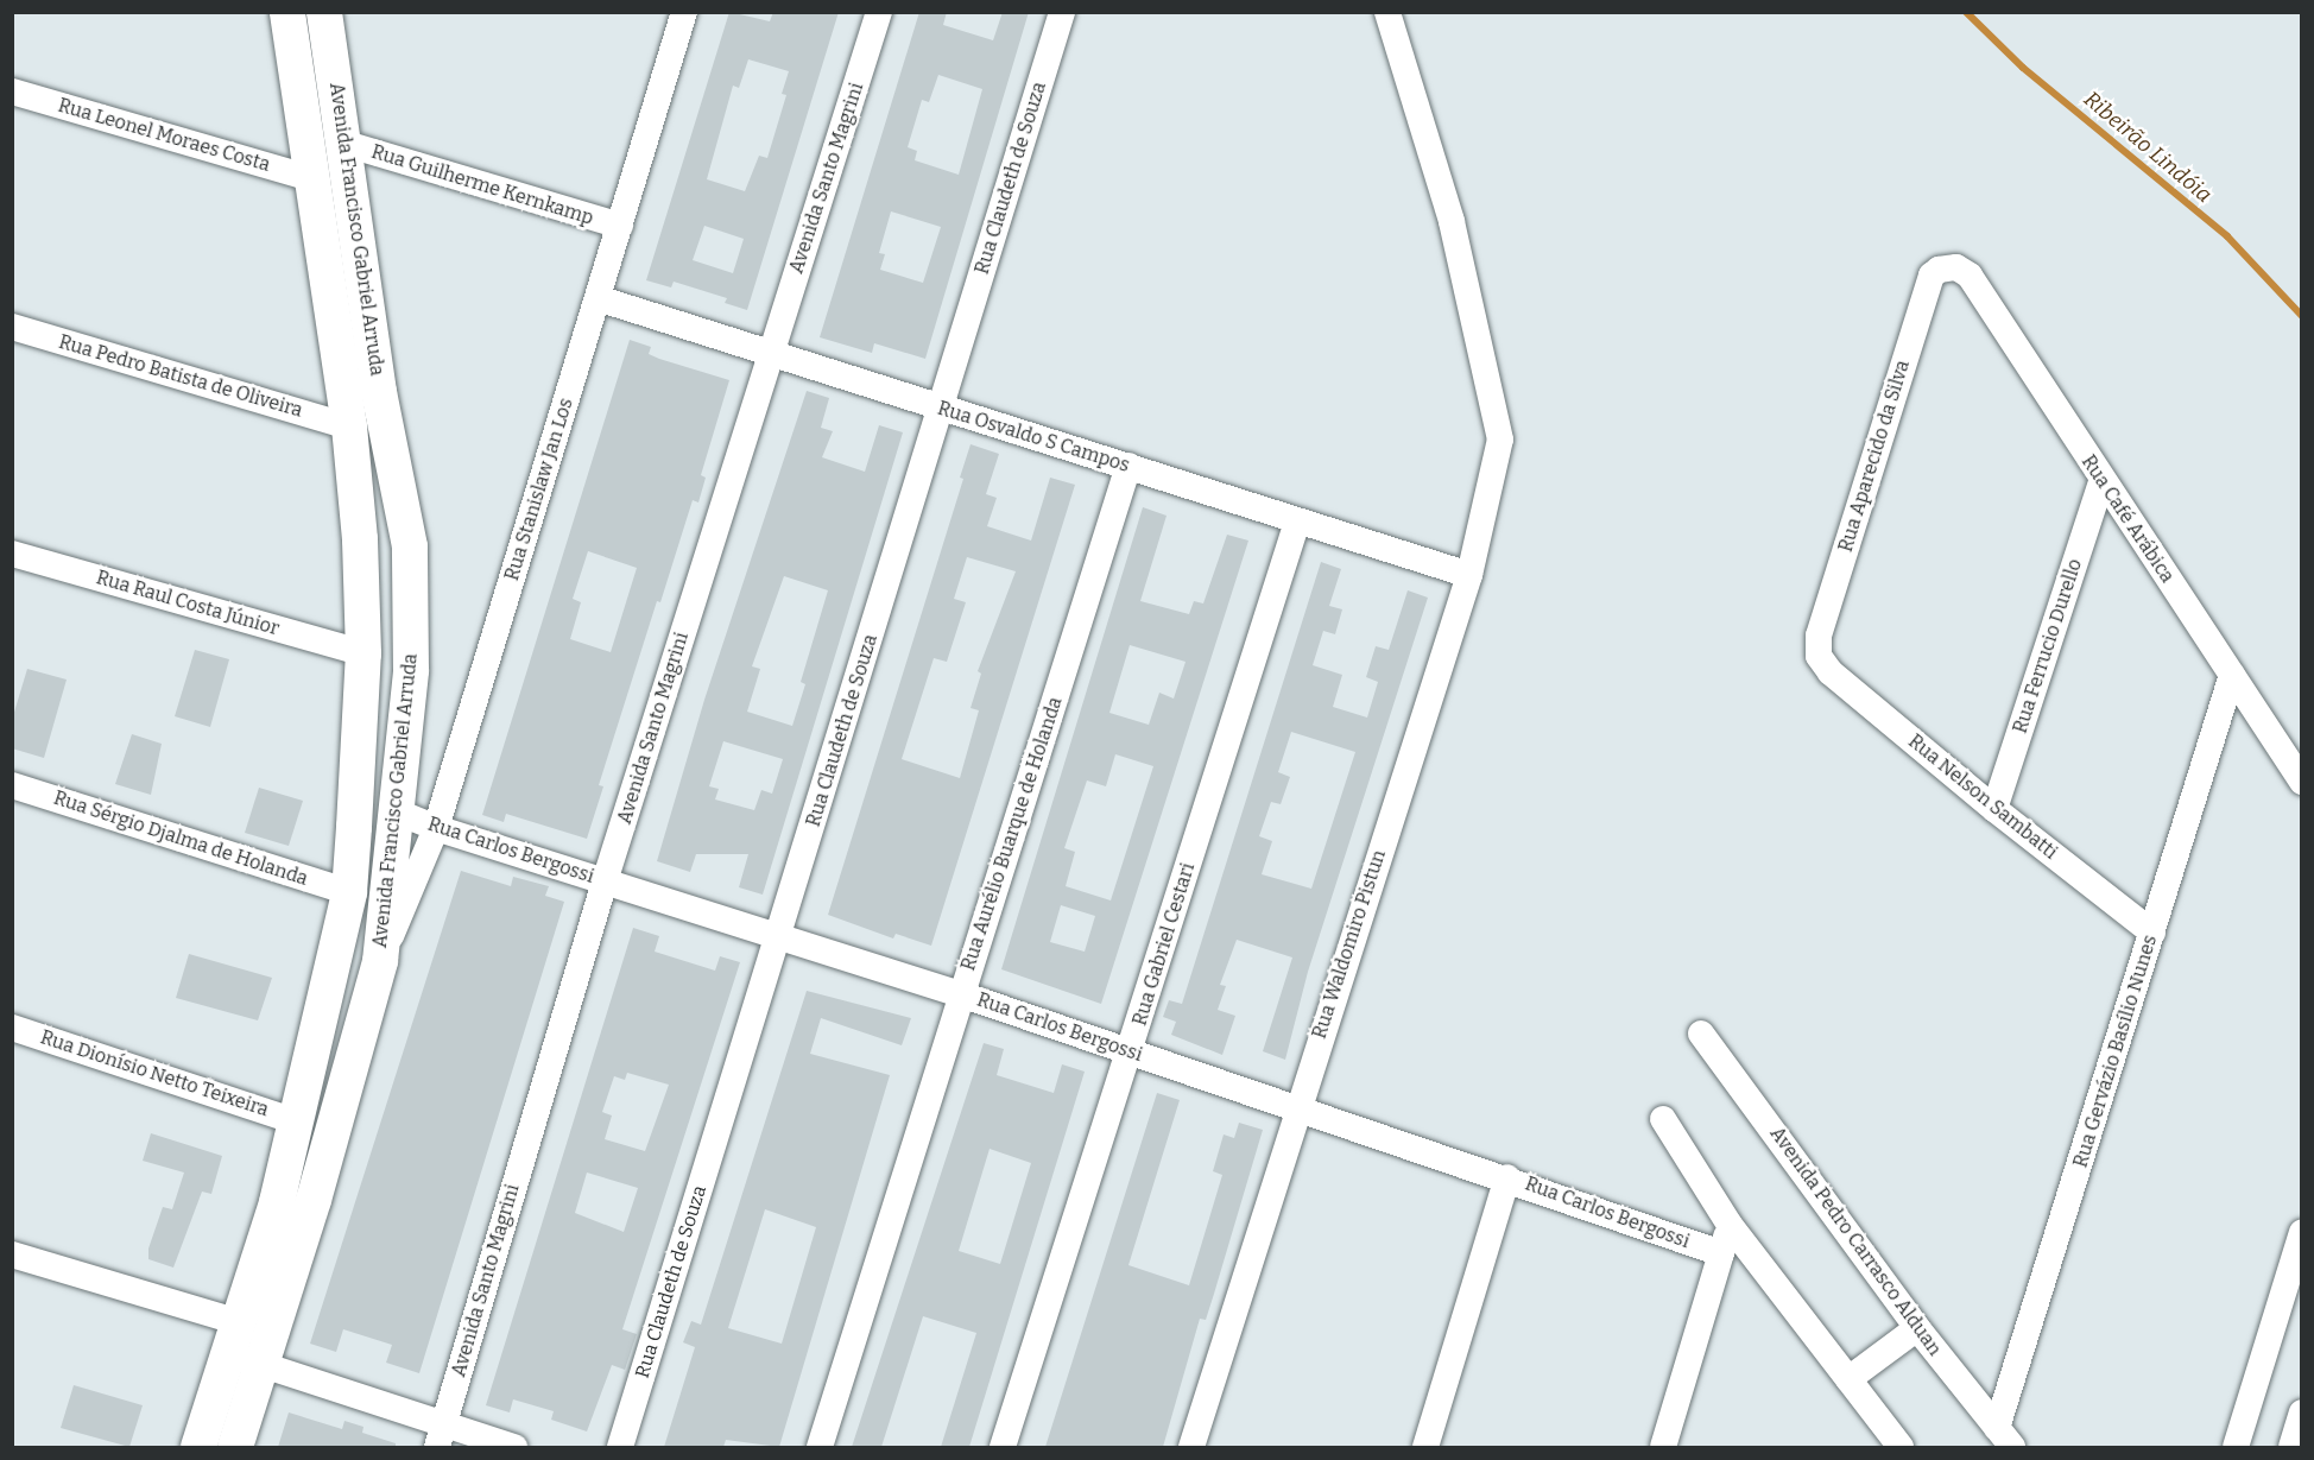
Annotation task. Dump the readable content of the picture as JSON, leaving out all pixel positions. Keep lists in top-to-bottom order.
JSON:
{
  "streets": {
    "main road": ["Avenida Francisco Gabriel Arruda"],
    "street": [
      "Rua Leonel Moraes Costa",
      "Avenida Santo Magrini",
      "Rua Claudeth de Souza",
      "Rua Guilherme Kernkamp",
      "Rua Pedro Batista de Oliveira",
      "Rua Osvaldo S Campos",
      "Rua Aparecido da Silva",
      "Rua Stanislaw Jan Los",
      "Rua Café Arábica",
      "Rua Raul Costa Júnior",
      "Rua Ferrucio Durello",
      "Rua Nelson Sambatti",
      "Rua Aurélio Buarque de Holanda",
      "Rua Sérgio Djalma de Holanda",
      "Rua Carlos Bergossi",
      "Rua Gabriel Cestari",
      "Rua Waldomiro Pistun",
      "Rua Gervázio Basílio Nunes",
      "Rua Dionísio Netto Teixeira",
      "Avenida Pedro Carrasco Alduan"
    ]
  },
  "crossings": [
    ["Rua Leonel Moraes Costa", "Avenida Francisco Gabriel Arruda"],
    ["Avenida Santo Magrini", "Rua Osvaldo S Campos"],
    ["Avenida Santo Magrini", "Rua Carlos Bergossi"],
    ["Rua Claudeth de Souza", "Rua Osvaldo S Campos"],
    ["Rua Claudeth de Souza", "Rua Carlos Bergossi"],
    ["Rua Guilherme Kernkamp", "Avenida Francisco Gabriel Arruda"],
    ["Rua Guilherme Kernkamp", "Rua Stanislaw Jan Los"],
    ["Avenida Francisco Gabriel Arruda", "Rua Pedro Batista de Oliveira"],
    ["Avenida Francisco Gabriel Arruda", "Rua Stanislaw Jan Los"],
    ["Avenida Francisco Gabriel Arruda", "Rua Raul Costa Júnior"],
    ["Avenida Francisco Gabriel Arruda", "Rua Sérgio Djalma de Holanda"],
    ["Avenida Francisco Gabriel Arruda", "Rua Carlos Bergossi"],
    ["Avenida Francisco Gabriel Arruda", "Rua Dionísio Netto Teixeira"],
    ["Rua Osvaldo S Campos", "Rua Stanislaw Jan Los"],
    ["Rua Osvaldo S Campos", "Rua Aurélio Buarque de Holanda"],
    ["Rua Osvaldo S Campos", "Rua Gabriel Cestari"],
    ["Rua Osvaldo S Campos", "Rua Waldomiro Pistun"],
    ["Rua Aparecido da Silva", "Rua Café Arábica"],
    ["Rua Aparecido da Silva", "Rua Nelson Sambatti"],
    ["Rua Stanislaw Jan Los", "Rua Carlos Bergossi"],
    ["Rua Café Arábica", "Rua Ferrucio Durello"],
    ["Rua Café Arábica", "Rua Gervázio Basílio Nunes"],
    ["Rua Ferrucio Durello", "Rua Nelson Sambatti"],
    ["Rua Nelson Sambatti", "Rua Gervázio Basílio Nunes"],
    ["Rua Aurélio Buarque de Holanda", "Rua Carlos Bergossi"],
    ["Rua Carlos Bergossi", "Rua Gabriel Cestari"],
    ["Rua Carlos Bergossi", "Rua Waldomiro Pistun"],
    ["Rua Gervázio Basílio Nunes", "Avenida Pedro Carrasco Alduan"]
  ],
  "water": ["Ribeirão Lindóia"]
}
